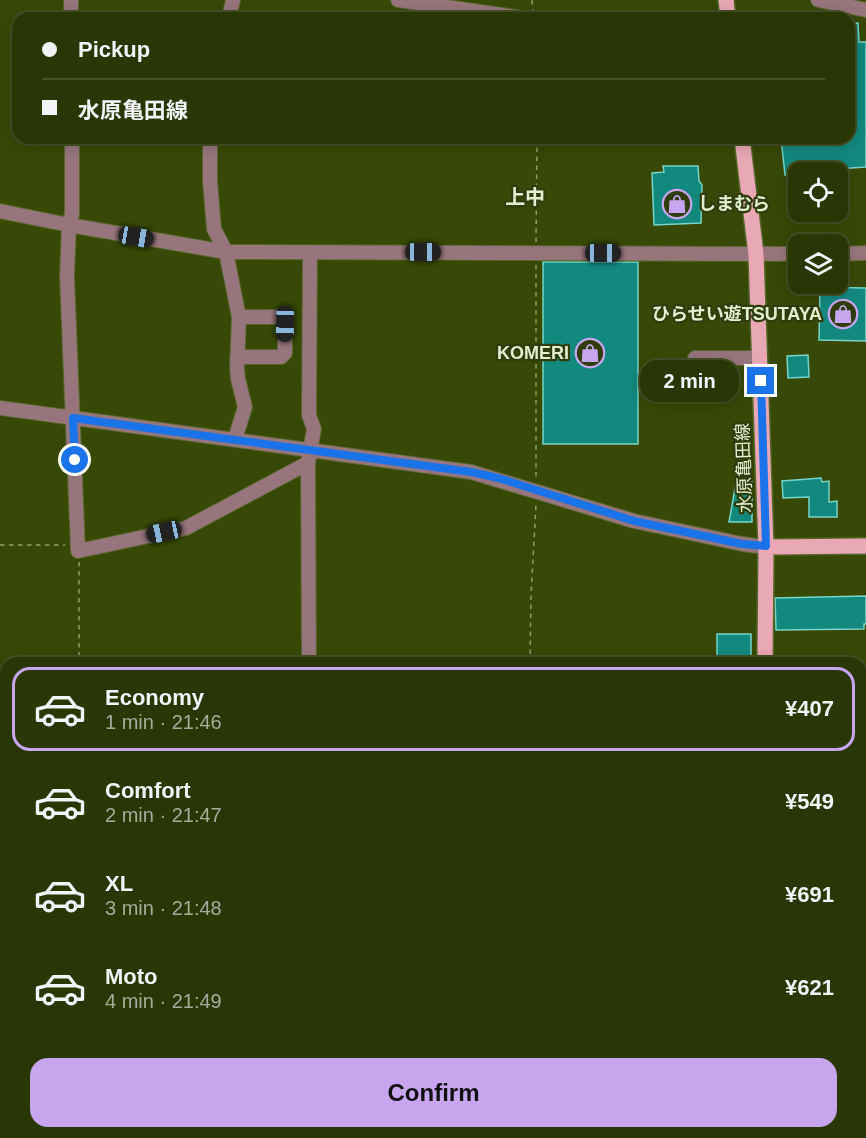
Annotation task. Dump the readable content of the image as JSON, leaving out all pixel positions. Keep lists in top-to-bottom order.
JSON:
{
  "streets": {
    "main road": ["水原亀田線"]
  },
  "districts": ["上中"],
  "places": {
    "shop": ["しまむら", "ひらせい遊TSUTAYA", "KOMERI"]
  },
  "page": {
    "banner": ["Pickup", "水原亀田線"],
    "bubble": "2 min",
    "list": [
      {
        "name": "Economy",
        "note": "1 min · 21:46",
        "value": "¥407"
      },
      {
        "name": "Comfort",
        "note": "2 min · 21:47",
        "value": "¥549"
      },
      {
        "name": "XL",
        "note": "3 min · 21:48",
        "value": "¥691"
      },
      {
        "name": "Moto",
        "note": "4 min · 21:49",
        "value": "¥621"
      }
    ],
    "buttons": "Confirm"
  }
}
